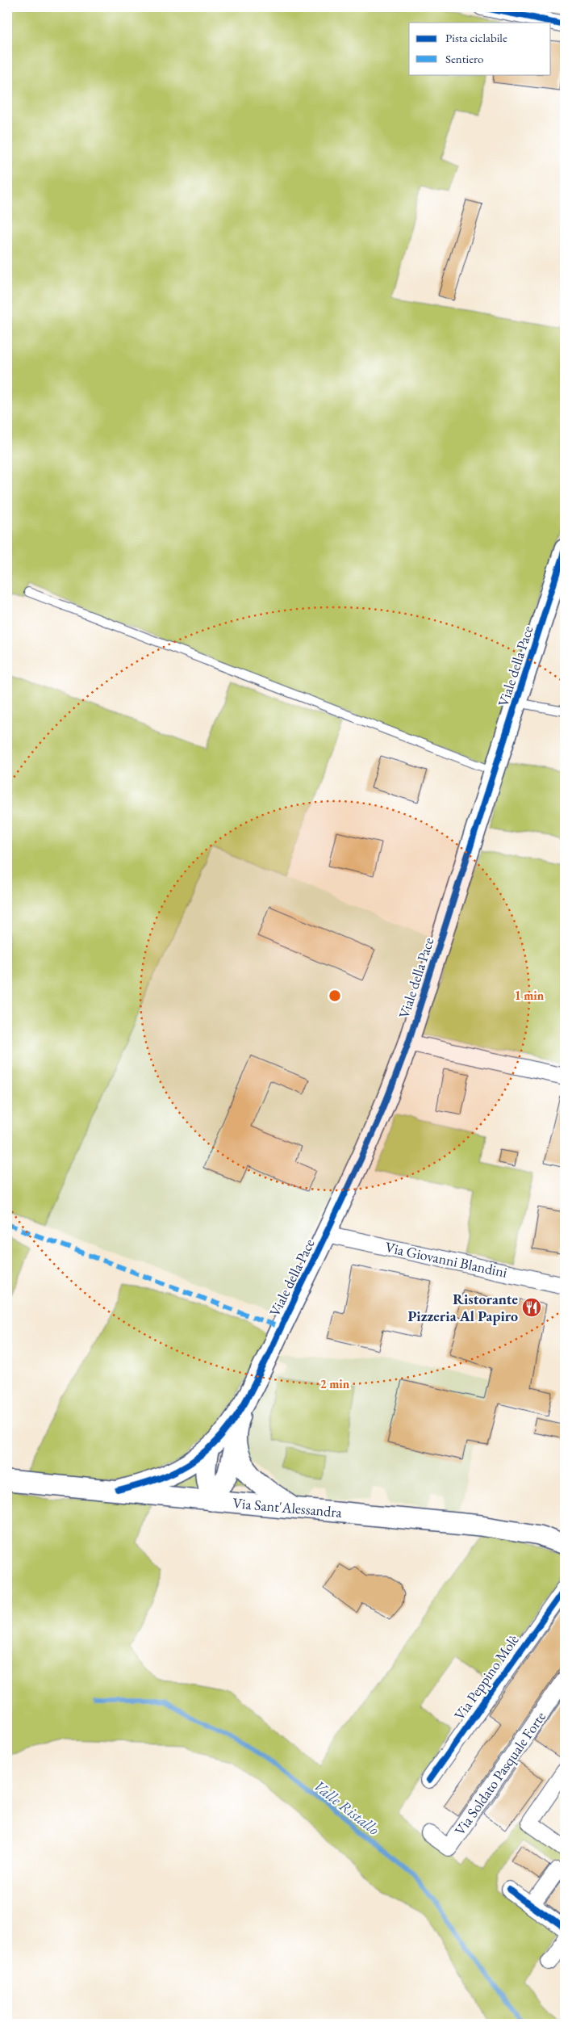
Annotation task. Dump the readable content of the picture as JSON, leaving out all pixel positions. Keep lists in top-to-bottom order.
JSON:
{
  "streets": {
    "street": [
      "Viale della Pace",
      "Via Giovanni Blandini",
      "Via Sant'Alessandra",
      "Via Peppino Molè",
      "Via Soldato Pasquale Forte"
    ]
  },
  "crossings": [
    ["Viale della Pace", "Via Giovanni Blandini"]
  ],
  "water": ["Valle Ristallo"],
  "places": {
    "restaurant": ["Ristorante Pizzeria Al Papiro"]
  },
  "legend": ["Pista ciclabile", "Sentiero"],
  "rings": ["1 min", "2 min"]
}
